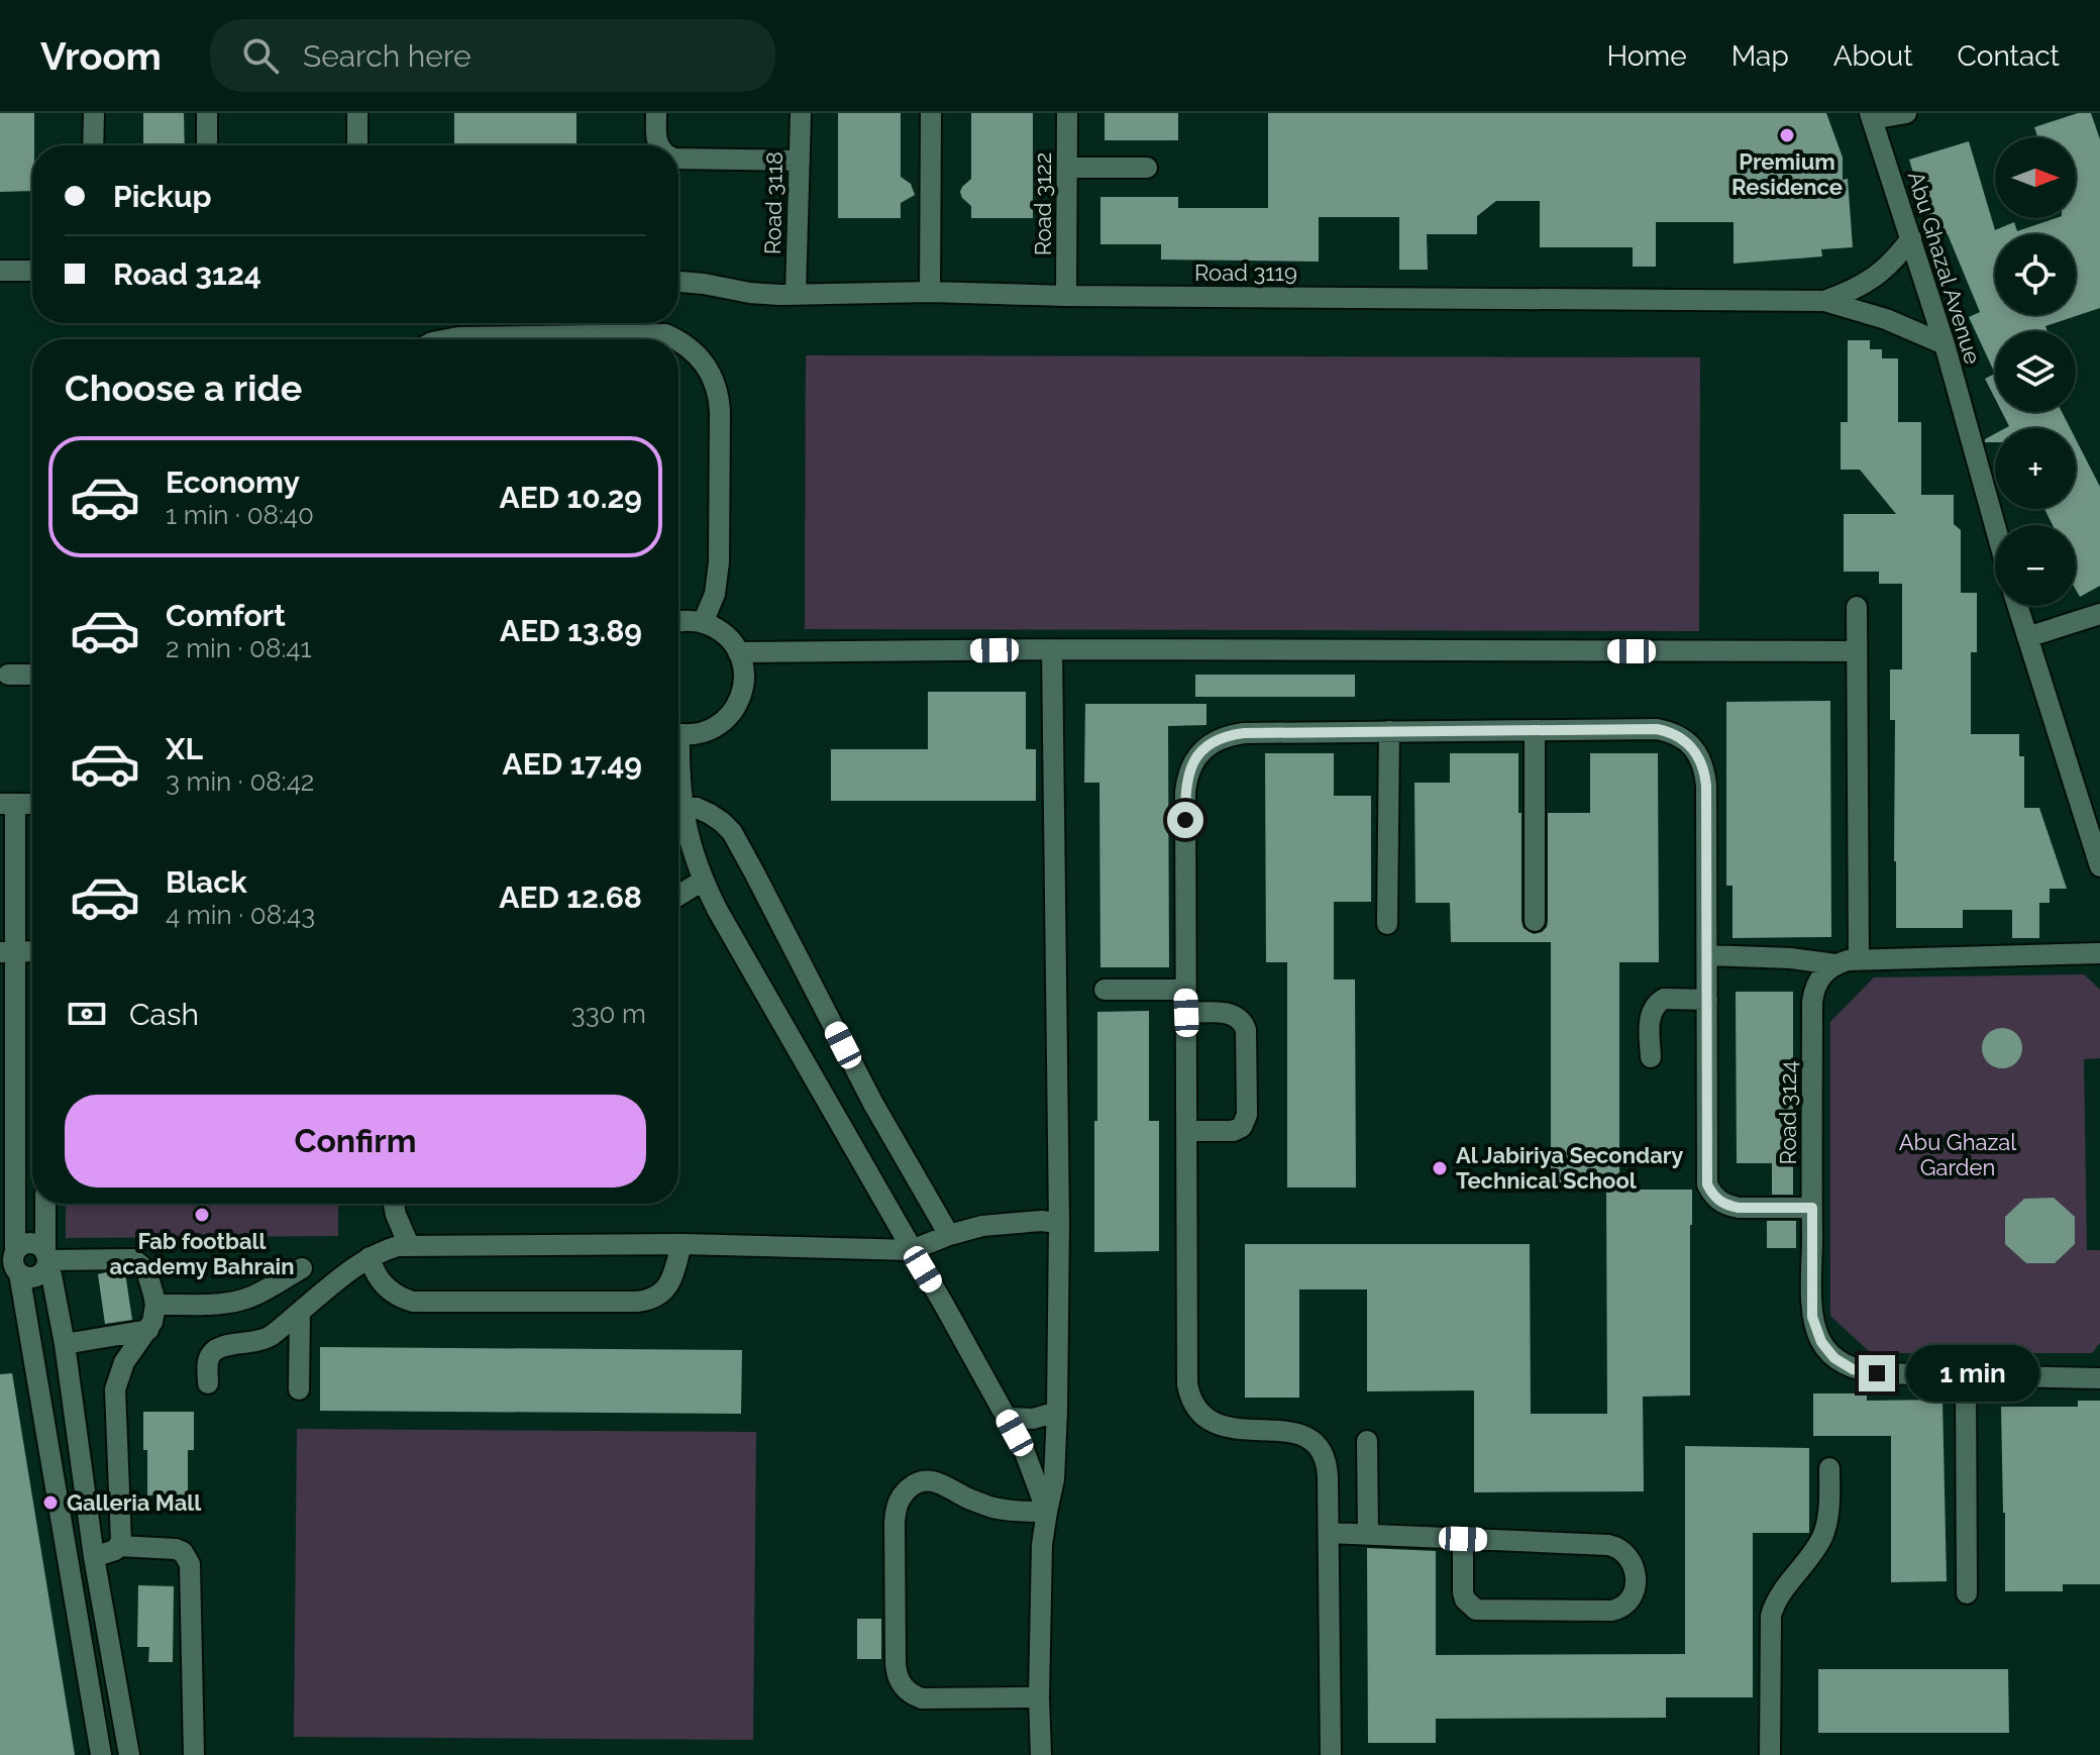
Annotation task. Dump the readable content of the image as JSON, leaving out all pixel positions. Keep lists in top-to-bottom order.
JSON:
{
  "streets": {
    "street": [
      "Road 3118",
      "Road 3122",
      "Abu Ghazal Avenue",
      "Road 3119",
      "Road 3124"
    ]
  },
  "crossings": [
    ["Road 3118", "Road 3119"],
    ["Road 3122", "Road 3119"]
  ],
  "parks": ["Abu Ghazal Garden"],
  "places": [
    "Premium Residence",
    "Al Jabiriya Secondary Technical School",
    "Fab football academy Bahrain",
    "Galleria Mall"
  ],
  "north": "right",
  "page": {
    "header": "Vroom",
    "search": "Search here",
    "nav": [
      "Home",
      "Map",
      "About",
      "Contact"
    ],
    "map_buttons": ["+", "−"],
    "banner": ["Pickup", "Road 3124"],
    "heading": "Choose a ride",
    "list": [
      {
        "name": "Economy",
        "note": "1 min · 08:40",
        "value": "AED 10.29"
      },
      {
        "name": "Comfort",
        "note": "2 min · 08:41",
        "value": "AED 13.89"
      },
      {
        "name": "XL",
        "note": "3 min · 08:42",
        "value": "AED 17.49"
      },
      {
        "name": "Black",
        "note": "4 min · 08:43",
        "value": "AED 12.68"
      }
    ],
    "pay": ["Cash", "330 m"],
    "buttons": "Confirm",
    "bubble": "1 min"
  }
}
